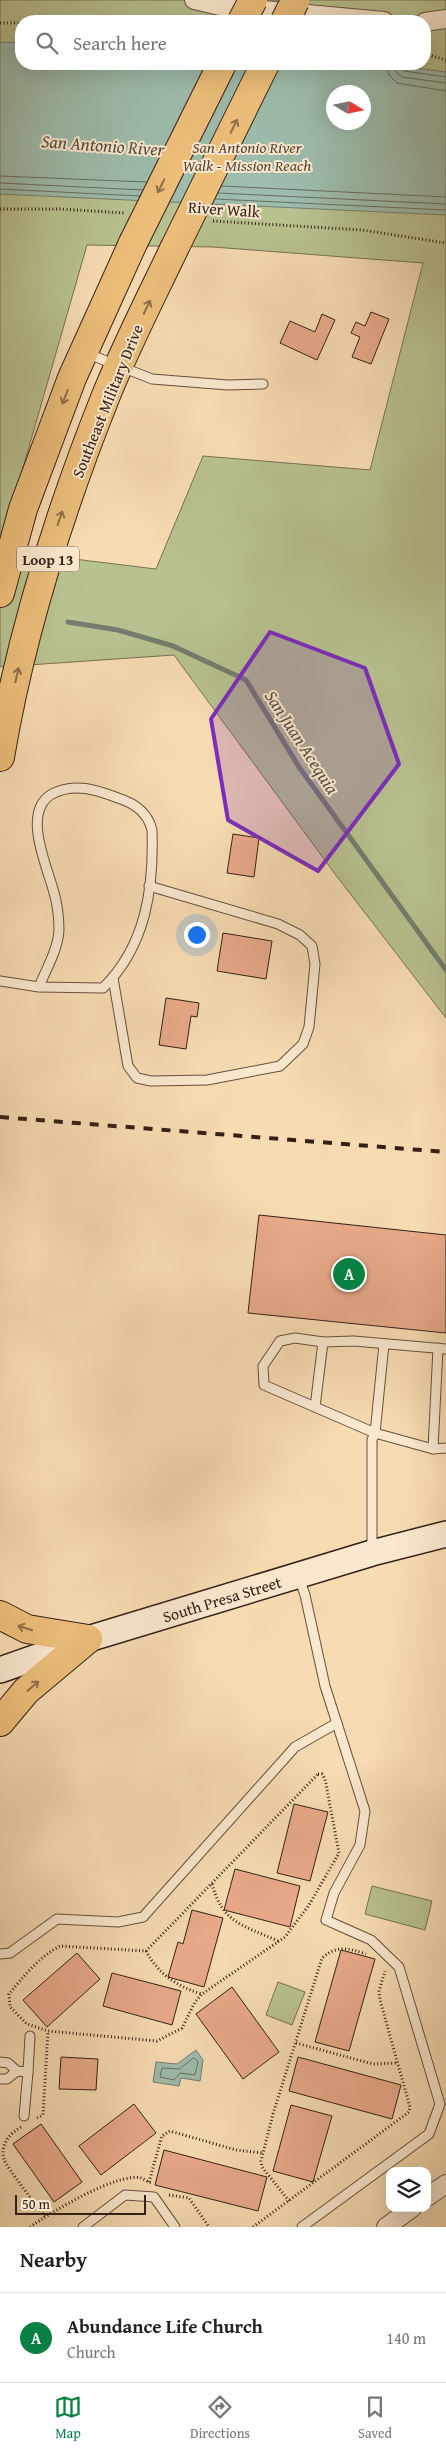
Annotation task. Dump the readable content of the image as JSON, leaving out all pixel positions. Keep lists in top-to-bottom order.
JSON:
{
  "streets": {
    "main road": ["Southeast Military Drive", "Loop 13", "South Presa Street"],
    "path": ["River Walk"]
  },
  "water": ["San Antonio River", "San Juan Acequia"],
  "parks": ["San Antonio River Walk - Mission Reach"],
  "scale_bar": "50 m",
  "north": "right",
  "page": {
    "search": "Search here",
    "pins": "A",
    "scale": "50 m",
    "heading": "Nearby",
    "list": [
      {
        "mark": "A",
        "name": "Abundance Life Church",
        "note": "Church",
        "value": "140 m"
      }
    ],
    "nav": ["Map", "Directions", "Saved"]
  }
}
